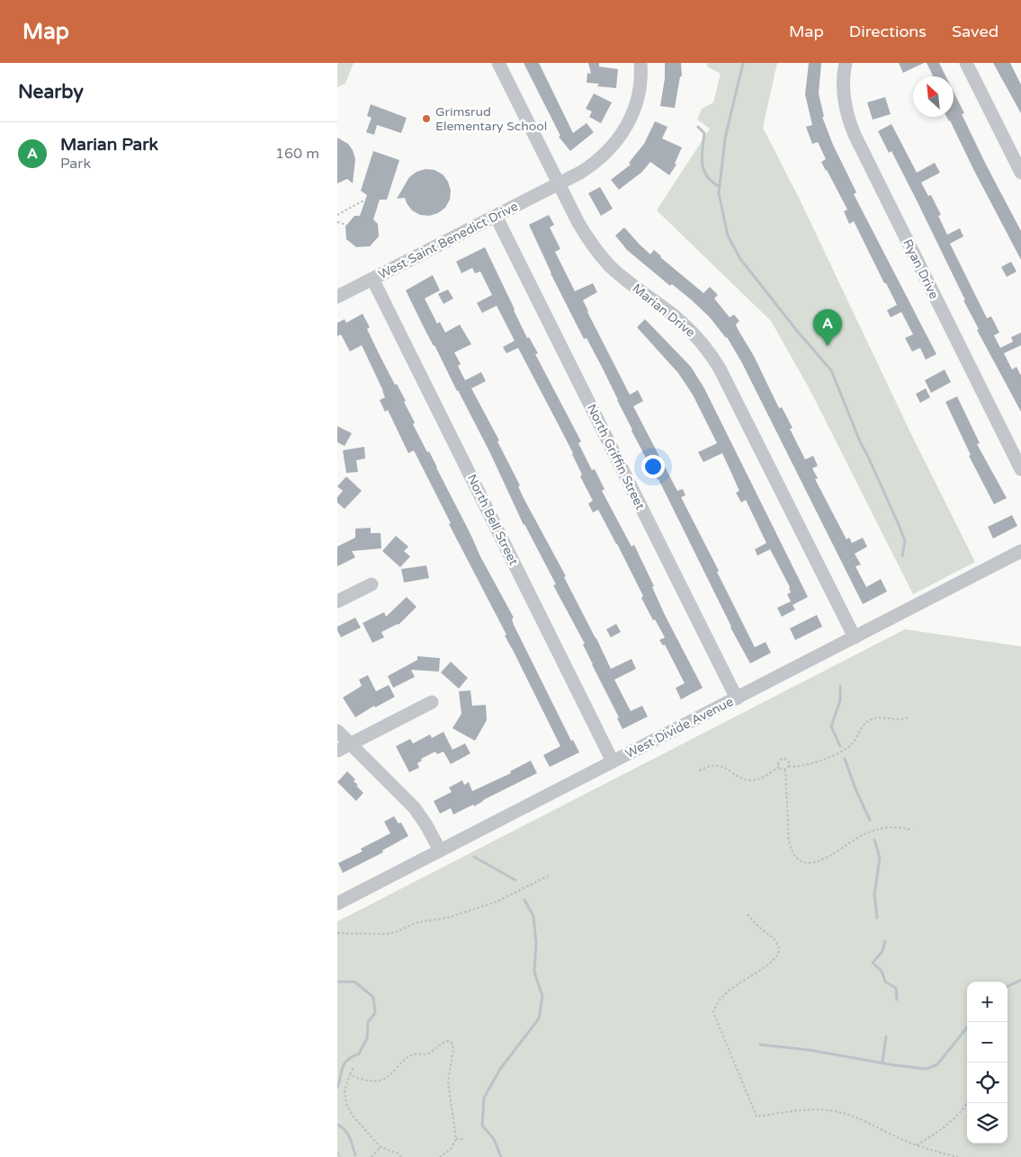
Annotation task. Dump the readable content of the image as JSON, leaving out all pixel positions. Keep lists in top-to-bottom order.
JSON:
{
  "streets": {
    "street": [
      "West Saint Benedict Drive",
      "Ryan Drive",
      "Marian Drive",
      "North Griffin Street",
      "North Bell Street",
      "West Divide Avenue"
    ]
  },
  "crossings": [
    ["West Saint Benedict Drive", "Marian Drive"],
    ["West Saint Benedict Drive", "North Griffin Street"],
    ["West Saint Benedict Drive", "North Bell Street"],
    ["Marian Drive", "West Divide Avenue"],
    ["North Griffin Street", "West Divide Avenue"],
    ["North Bell Street", "West Divide Avenue"]
  ],
  "places": ["Grimsrud Elementary School"],
  "north": "top left",
  "page": {
    "header": "Map",
    "nav": ["Map", "Directions", "Saved"],
    "heading": "Nearby",
    "list": [
      {
        "mark": "A",
        "name": "Marian Park",
        "note": "Park",
        "value": "160 m"
      }
    ],
    "pins": "A",
    "map_buttons": ["+", "−"]
  }
}
